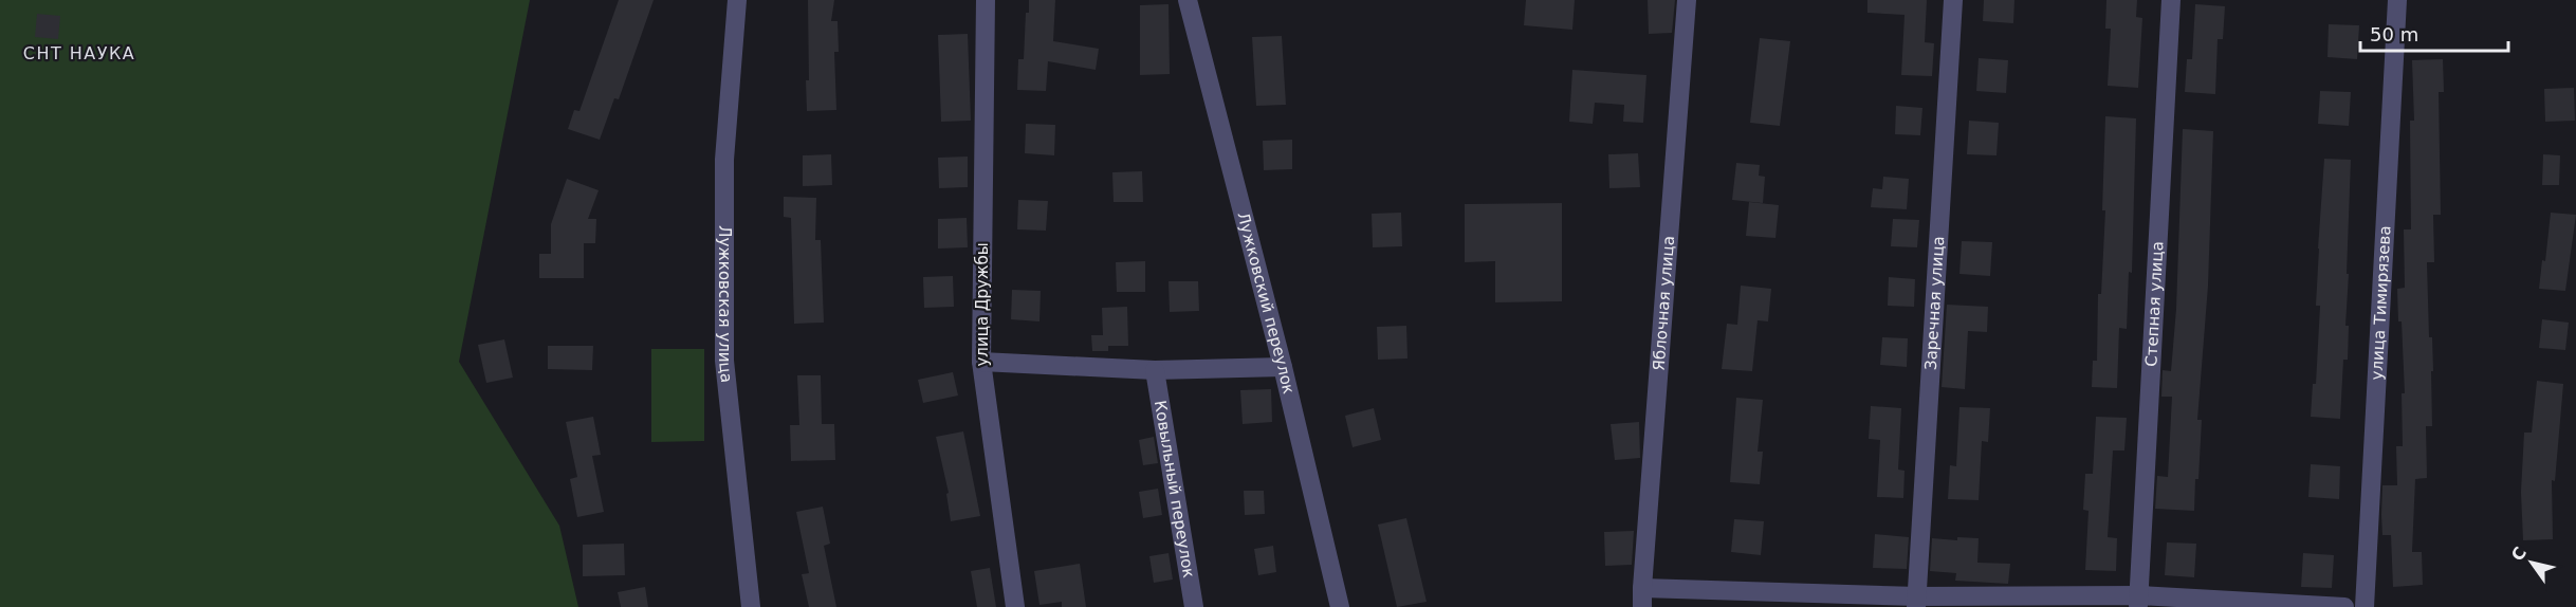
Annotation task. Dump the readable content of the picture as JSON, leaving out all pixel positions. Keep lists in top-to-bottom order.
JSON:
{
  "streets": {
    "street": [
      "Лужковский переулок",
      "Лужковская улица",
      "Яблочная улица",
      "Заречная улица",
      "Степная улица",
      "улица Тимирязева",
      "улица Дружбы",
      "Ковыльный переулок"
    ]
  },
  "districts": ["СНТ НАУКА"],
  "scale_bar": "50 m",
  "north": "top left"
}
